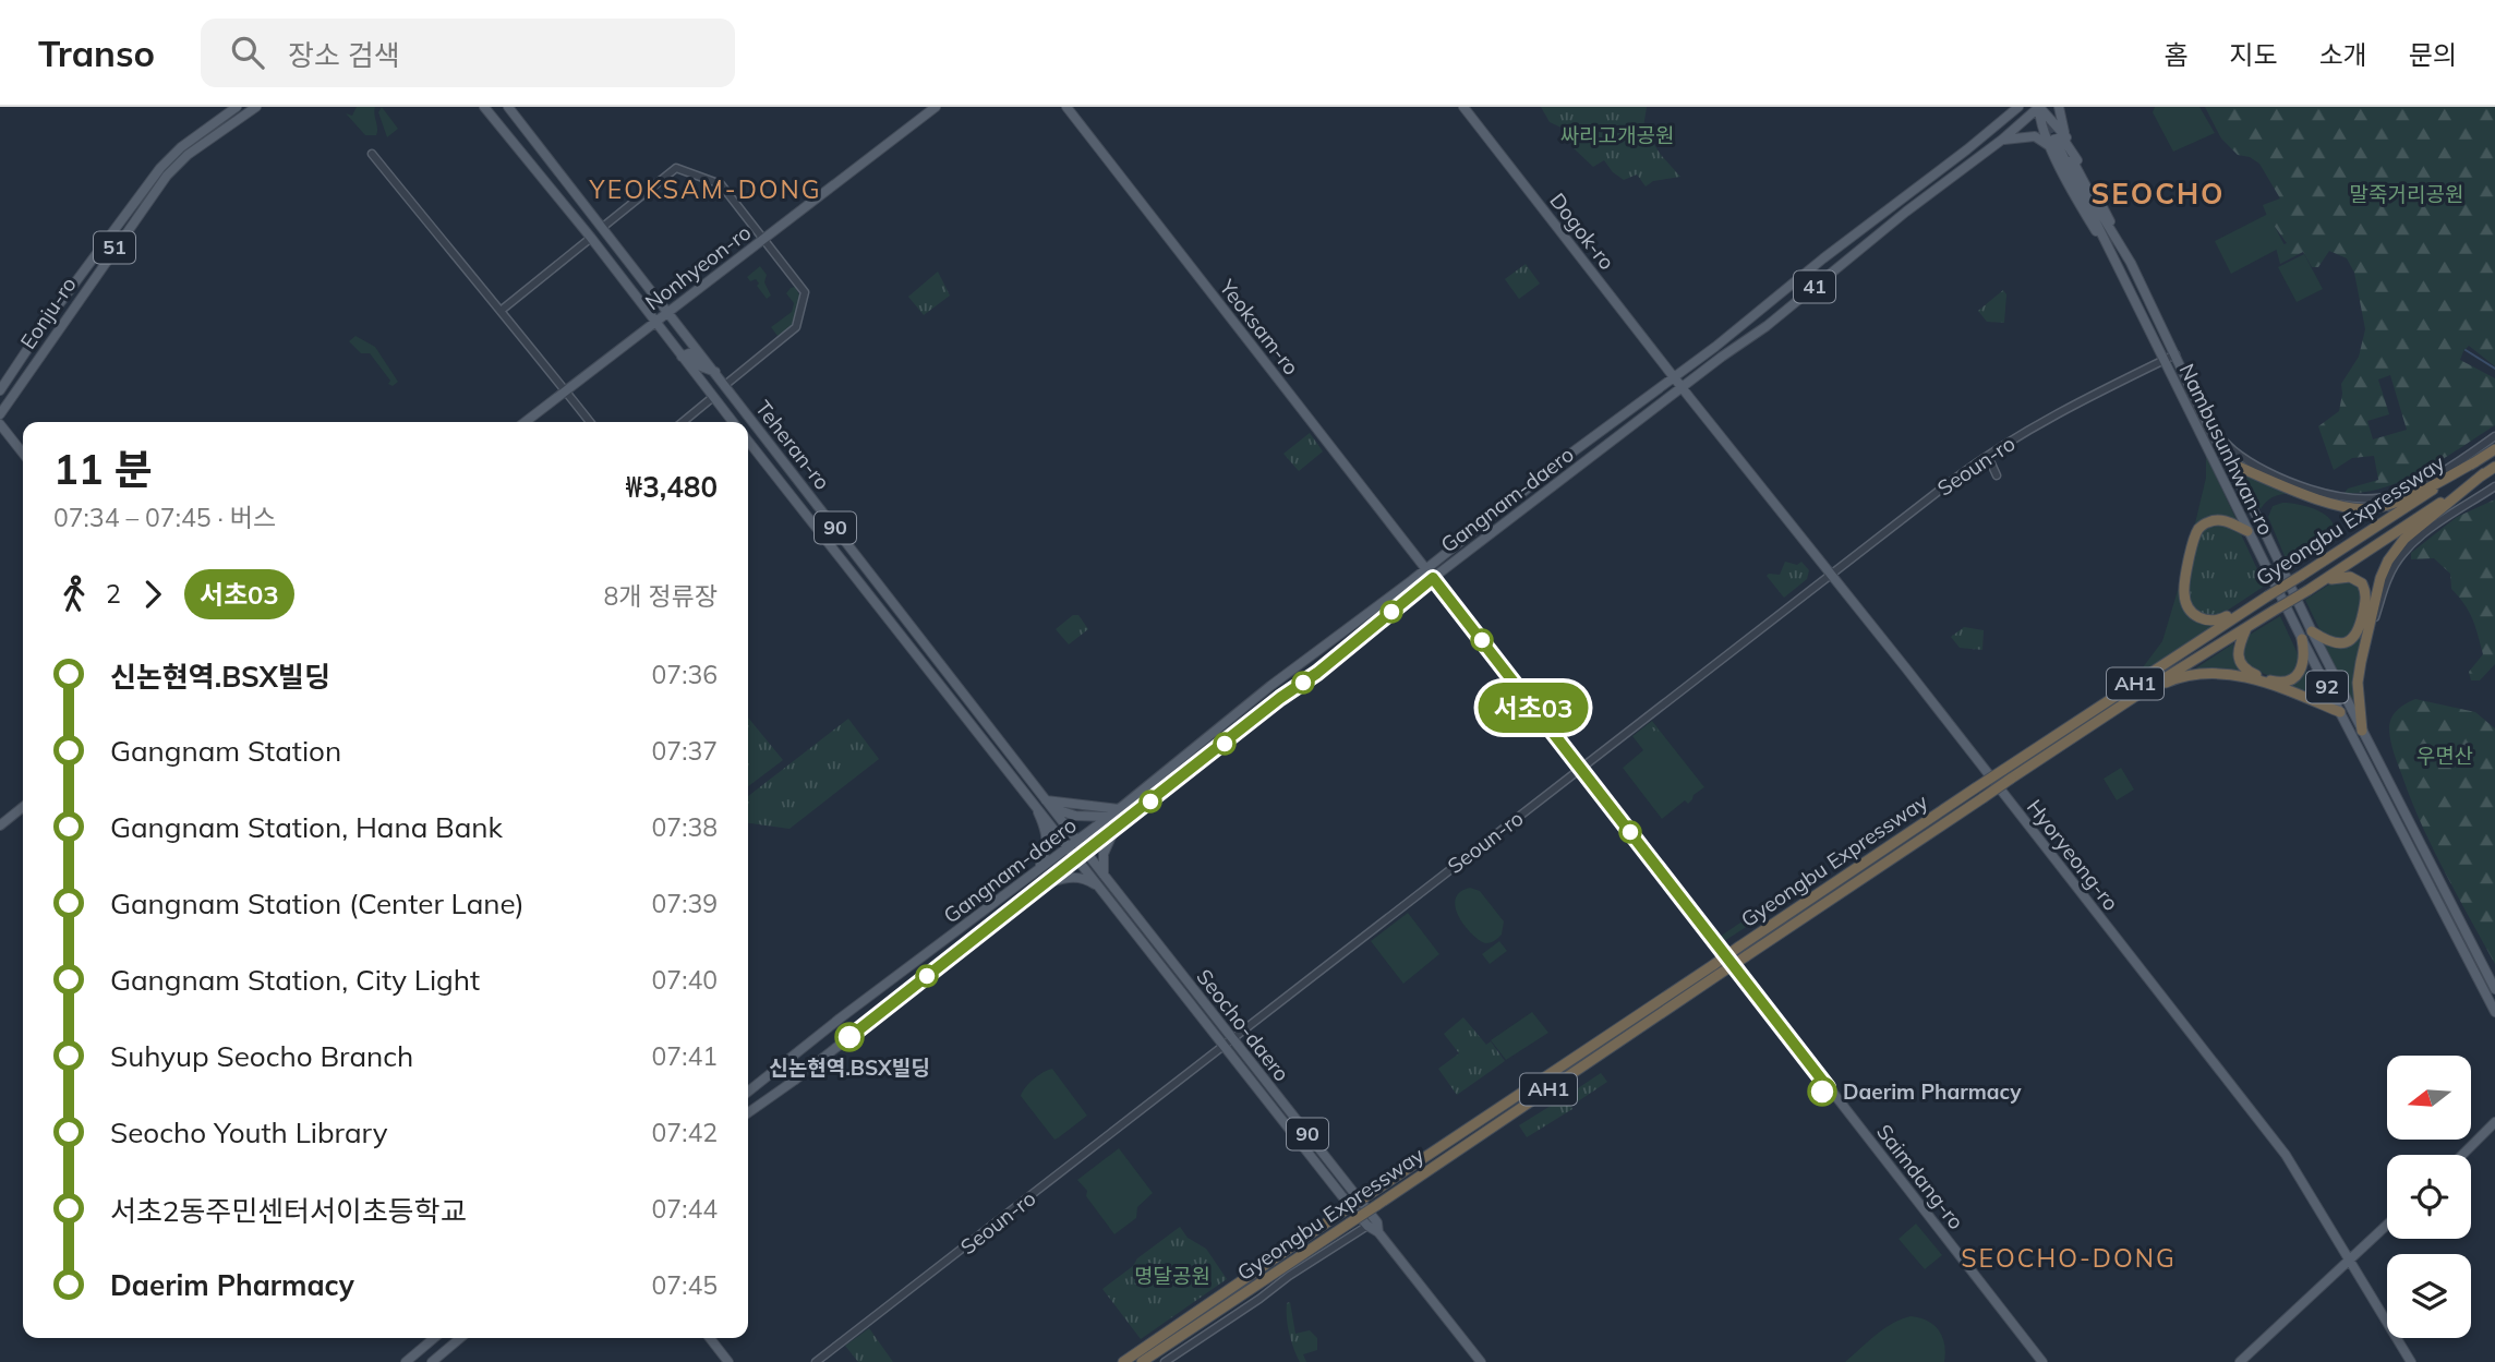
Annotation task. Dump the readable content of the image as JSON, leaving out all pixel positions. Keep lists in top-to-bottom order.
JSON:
{
  "streets": {
    "highway": ["Gyeongbu Expressway", "AH1"],
    "main road": [
      "Dogok-ro",
      "51",
      "Nonhyeon-ro",
      "41",
      "Eonju-ro",
      "Yeoksam-ro",
      "Teheran-ro",
      "Nambusunhwan-ro",
      "Gangnam-daero",
      "90",
      "92",
      "Hyoryeong-ro",
      "Seocho-daero",
      "Saimdang-ro"
    ],
    "street": ["Seoun-ro"]
  },
  "crossings": [
    ["Dogok-ro", "Gangnam-daero"],
    ["Dogok-ro", "Hyoryeong-ro"],
    ["Nonhyeon-ro", "Teheran-ro"],
    ["Yeoksam-ro", "Gangnam-daero"],
    ["Yeoksam-ro", "Saimdang-ro"],
    ["Teheran-ro", "Gangnam-daero"],
    ["Teheran-ro", "Seocho-daero"],
    ["Nambusunhwan-ro", "Seoun-ro"],
    ["Seoun-ro", "Hyoryeong-ro"],
    ["Seoun-ro", "Seocho-daero"],
    ["Seoun-ro", "Saimdang-ro"],
    ["Gangnam-daero", "Hyoryeong-ro"],
    ["Gangnam-daero", "Seocho-daero"],
    ["Gangnam-daero", "Saimdang-ro"]
  ],
  "districts": ["YEOKSAM-DONG", "SEOCHO", "SEOCHO-DONG"],
  "parks": [
    "싸리고개공원",
    "말죽거리공원",
    "우면산",
    "명달공원"
  ],
  "places": ["신논현역.BSX빌딩", "Daerim Pharmacy"],
  "lines": ["bus line 서초03"],
  "north": "left",
  "page": {
    "header": "Transo",
    "search": "장소 검색",
    "nav": [
      "홈",
      "지도",
      "소개",
      "문의"
    ],
    "on_map": "서초03",
    "heading": ["11 분", "07:34 – 07:45 · 버스", "₩3,480"],
    "legs": ["2", "서초03", "8개 정류장"],
    "list": [
      {
        "name": "신논현역.BSX빌딩",
        "value": "07:36"
      },
      {
        "name": "Gangnam Station",
        "value": "07:37"
      },
      {
        "name": "Gangnam Station, Hana Bank",
        "value": "07:38"
      },
      {
        "name": "Gangnam Station (Center Lane)",
        "value": "07:39"
      },
      {
        "name": "Gangnam Station, City Light",
        "value": "07:40"
      },
      {
        "name": "Suhyup Seocho Branch",
        "value": "07:41"
      },
      {
        "name": "Seocho Youth Library",
        "value": "07:42"
      },
      {
        "name": "서초2동주민센터서이초등학교",
        "value": "07:44"
      },
      {
        "name": "Daerim Pharmacy",
        "value": "07:45"
      }
    ]
  }
}
